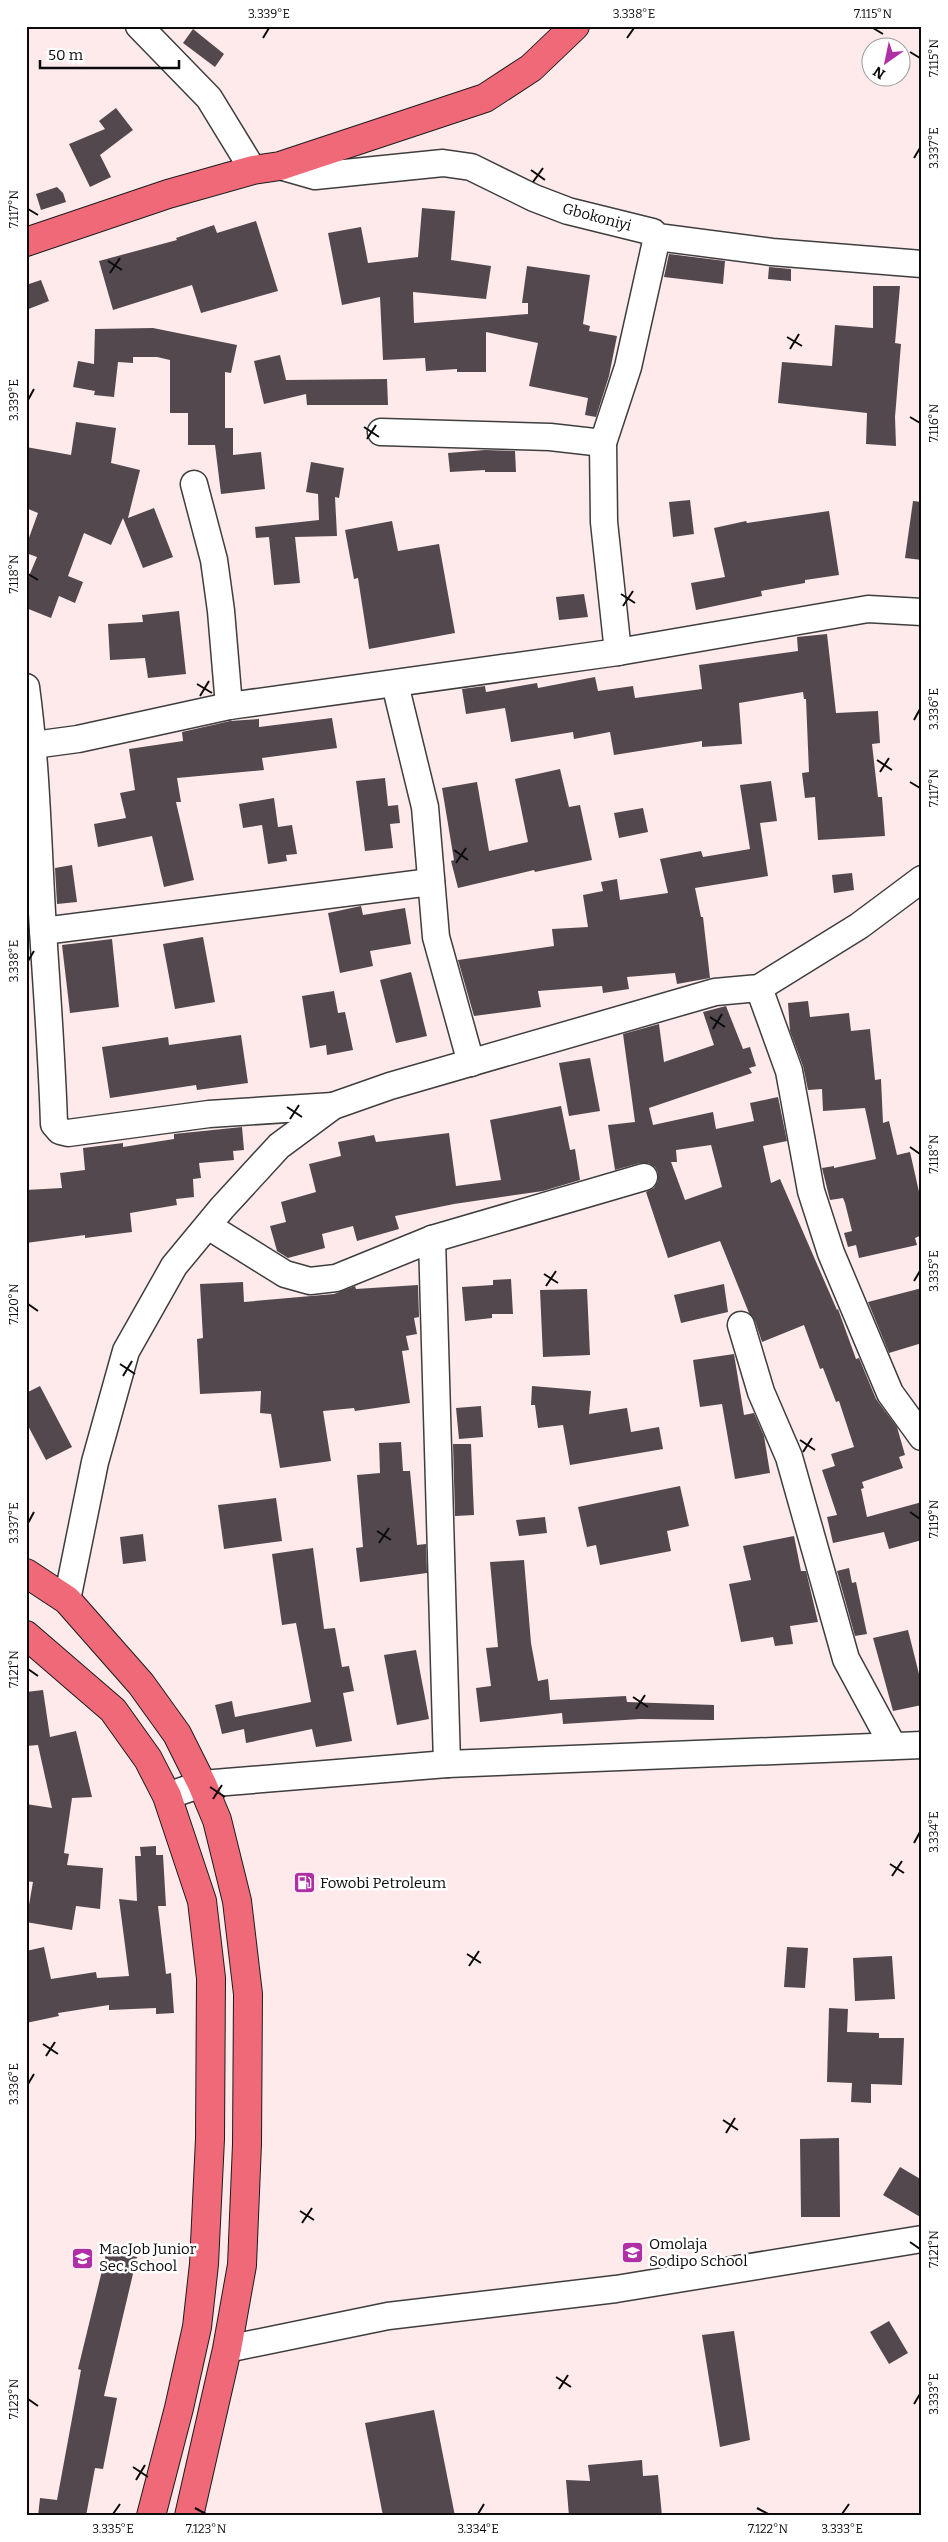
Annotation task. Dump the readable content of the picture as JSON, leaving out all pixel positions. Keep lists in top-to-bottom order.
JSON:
{
  "streets": {
    "street": ["Gbokoniyi"]
  },
  "places": {
    "fuel station": ["Fowobi Petroleum"],
    "school or university": ["Omolaja Sodipo School", "MacJob Junior Sec. School"]
  },
  "scale_bar": "50 m",
  "north": "bottom left",
  "coordinates": [
    "3.339°E",
    "3.338°E",
    "7.115°N",
    "3.337°E",
    "7.117°N",
    "7.116°N",
    "7.118°N",
    "3.336°E",
    "3.335°E",
    "7.120°N",
    "7.119°N",
    "7.121°N",
    "3.334°E",
    "3.333°E",
    "7.123°N",
    "7.122°N"
  ]
}
